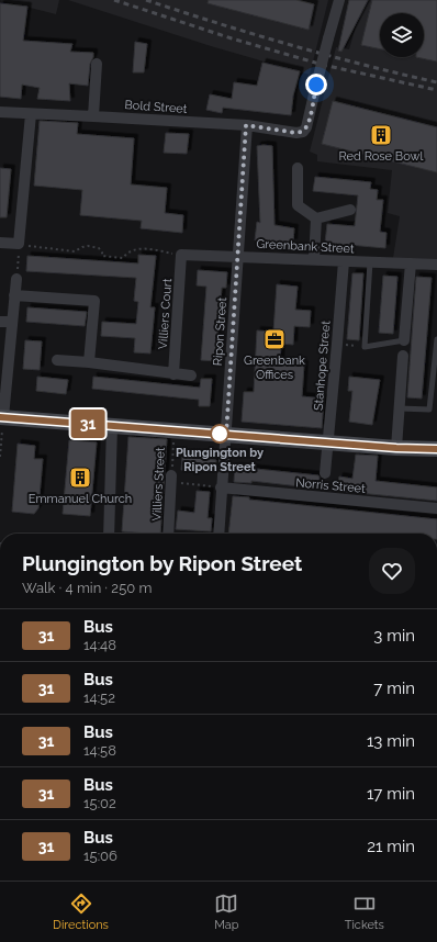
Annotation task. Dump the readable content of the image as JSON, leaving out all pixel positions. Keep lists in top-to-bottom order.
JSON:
{
  "streets": {
    "street": [
      "Bold Street",
      "Greenbank Street",
      "Villiers Court",
      "Ripon Street",
      "Stanhope Street",
      "Villiers Street",
      "Norris Street"
    ]
  },
  "crossings": [
    ["Bold Street", "Ripon Street"],
    ["Greenbank Street", "Villiers Court"],
    ["Greenbank Street", "Ripon Street"],
    ["Greenbank Street", "Stanhope Street"],
    ["Ripon Street", "Norris Street"]
  ],
  "places": {
    "building": ["Red Rose Bowl", "Emmanuel Church"],
    "office": ["Greenbank Offices"],
    "other": ["Plungington by Ripon Street"]
  },
  "lines": ["bus line 31"],
  "page": {
    "on_map": "31",
    "heading": ["Plungington by Ripon Street", "Walk · 4 min · 250 m"],
    "list": [
      {
        "mark": "31",
        "name": "Bus",
        "note": "14:48",
        "value": "3 min"
      },
      {
        "mark": "31",
        "name": "Bus",
        "note": "14:52",
        "value": "7 min"
      },
      {
        "mark": "31",
        "name": "Bus",
        "note": "14:58",
        "value": "13 min"
      },
      {
        "mark": "31",
        "name": "Bus",
        "note": "15:02",
        "value": "17 min"
      },
      {
        "mark": "31",
        "name": "Bus",
        "note": "15:06",
        "value": "21 min"
      }
    ],
    "tabs": ["Directions", "Map", "Tickets"]
  }
}
